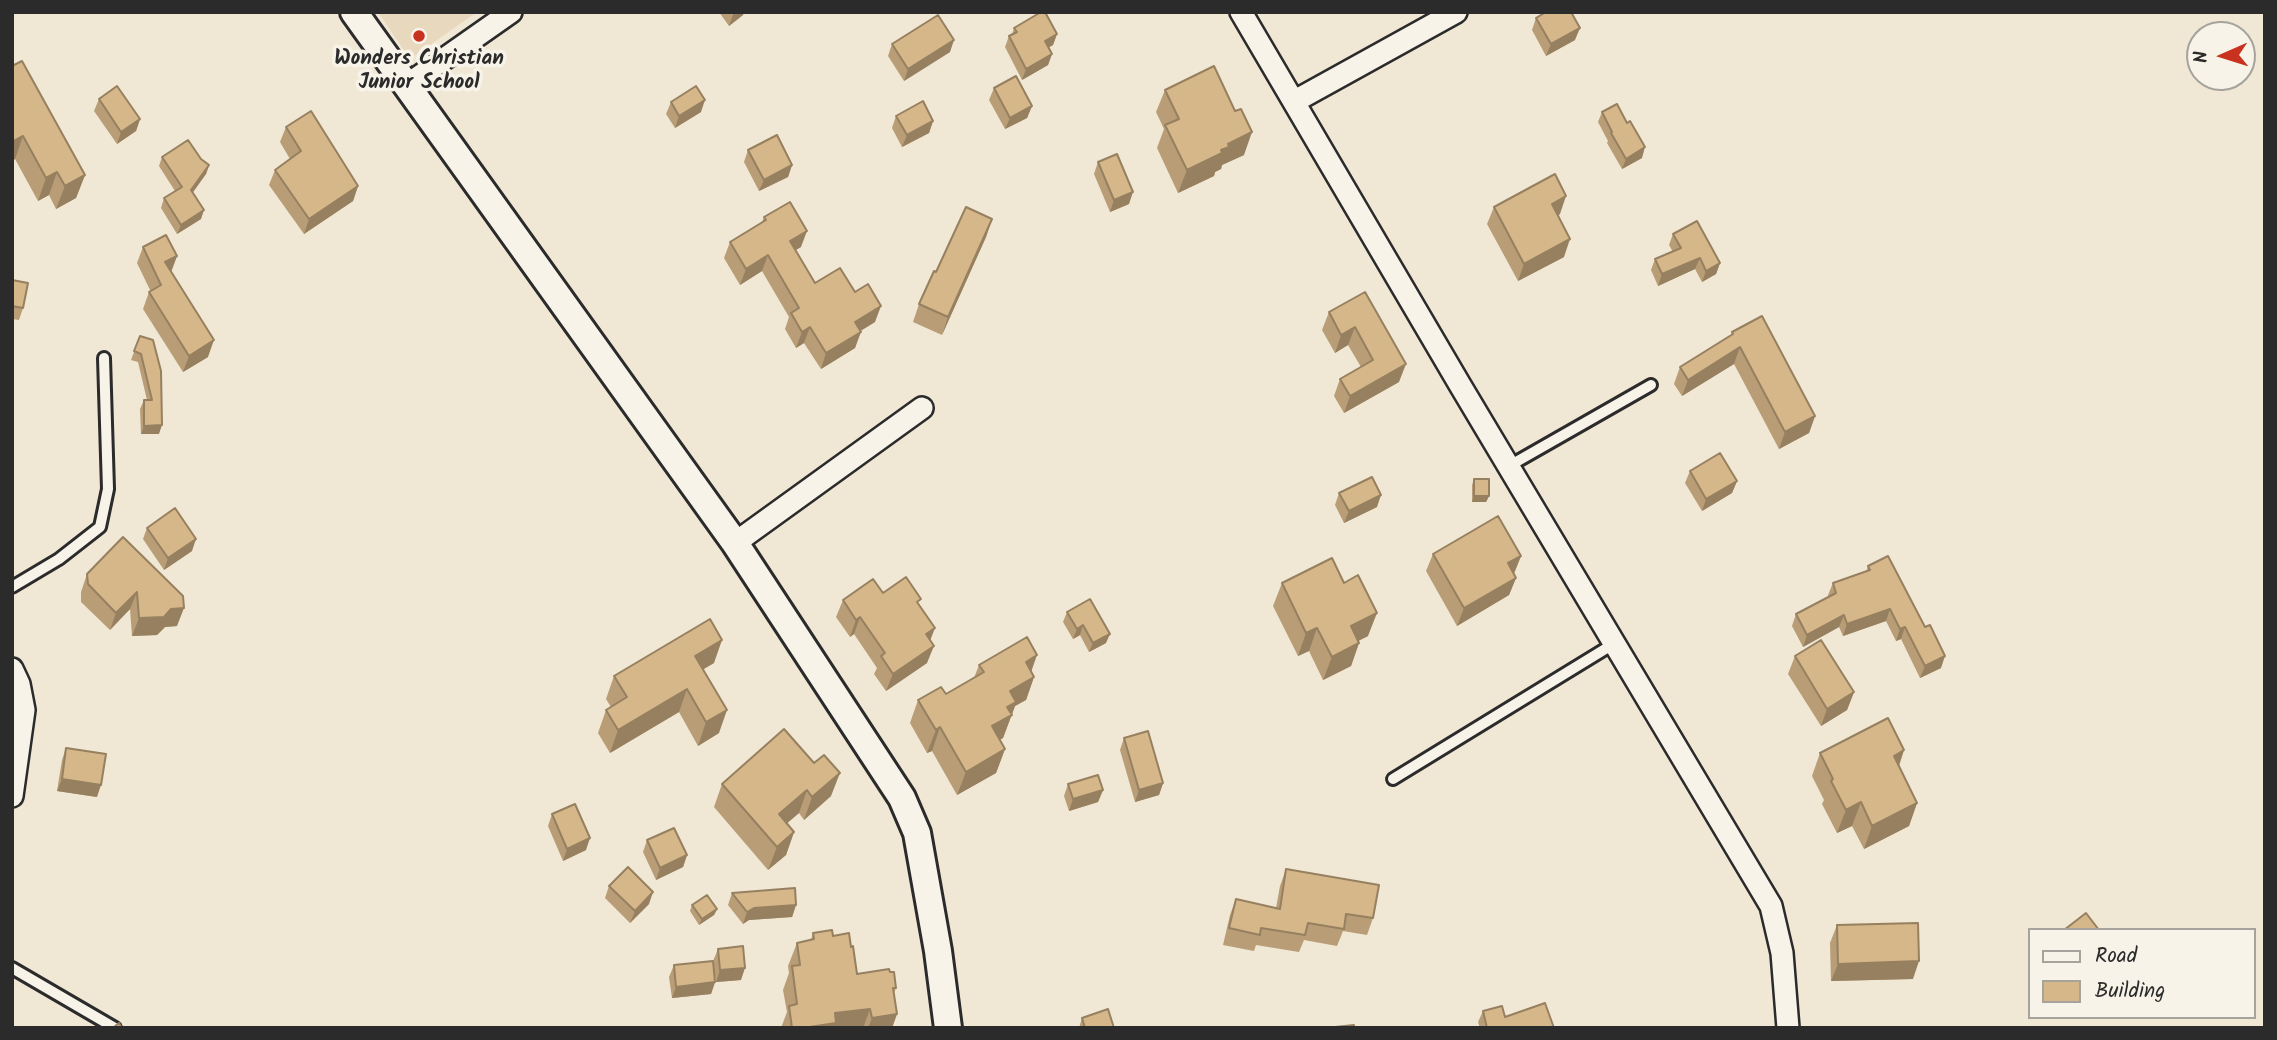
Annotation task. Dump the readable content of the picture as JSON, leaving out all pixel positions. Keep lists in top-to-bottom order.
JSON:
{
  "places": ["Wonders Christian Junior School"],
  "legend": ["Road", "Building"],
  "north": "left"
}
